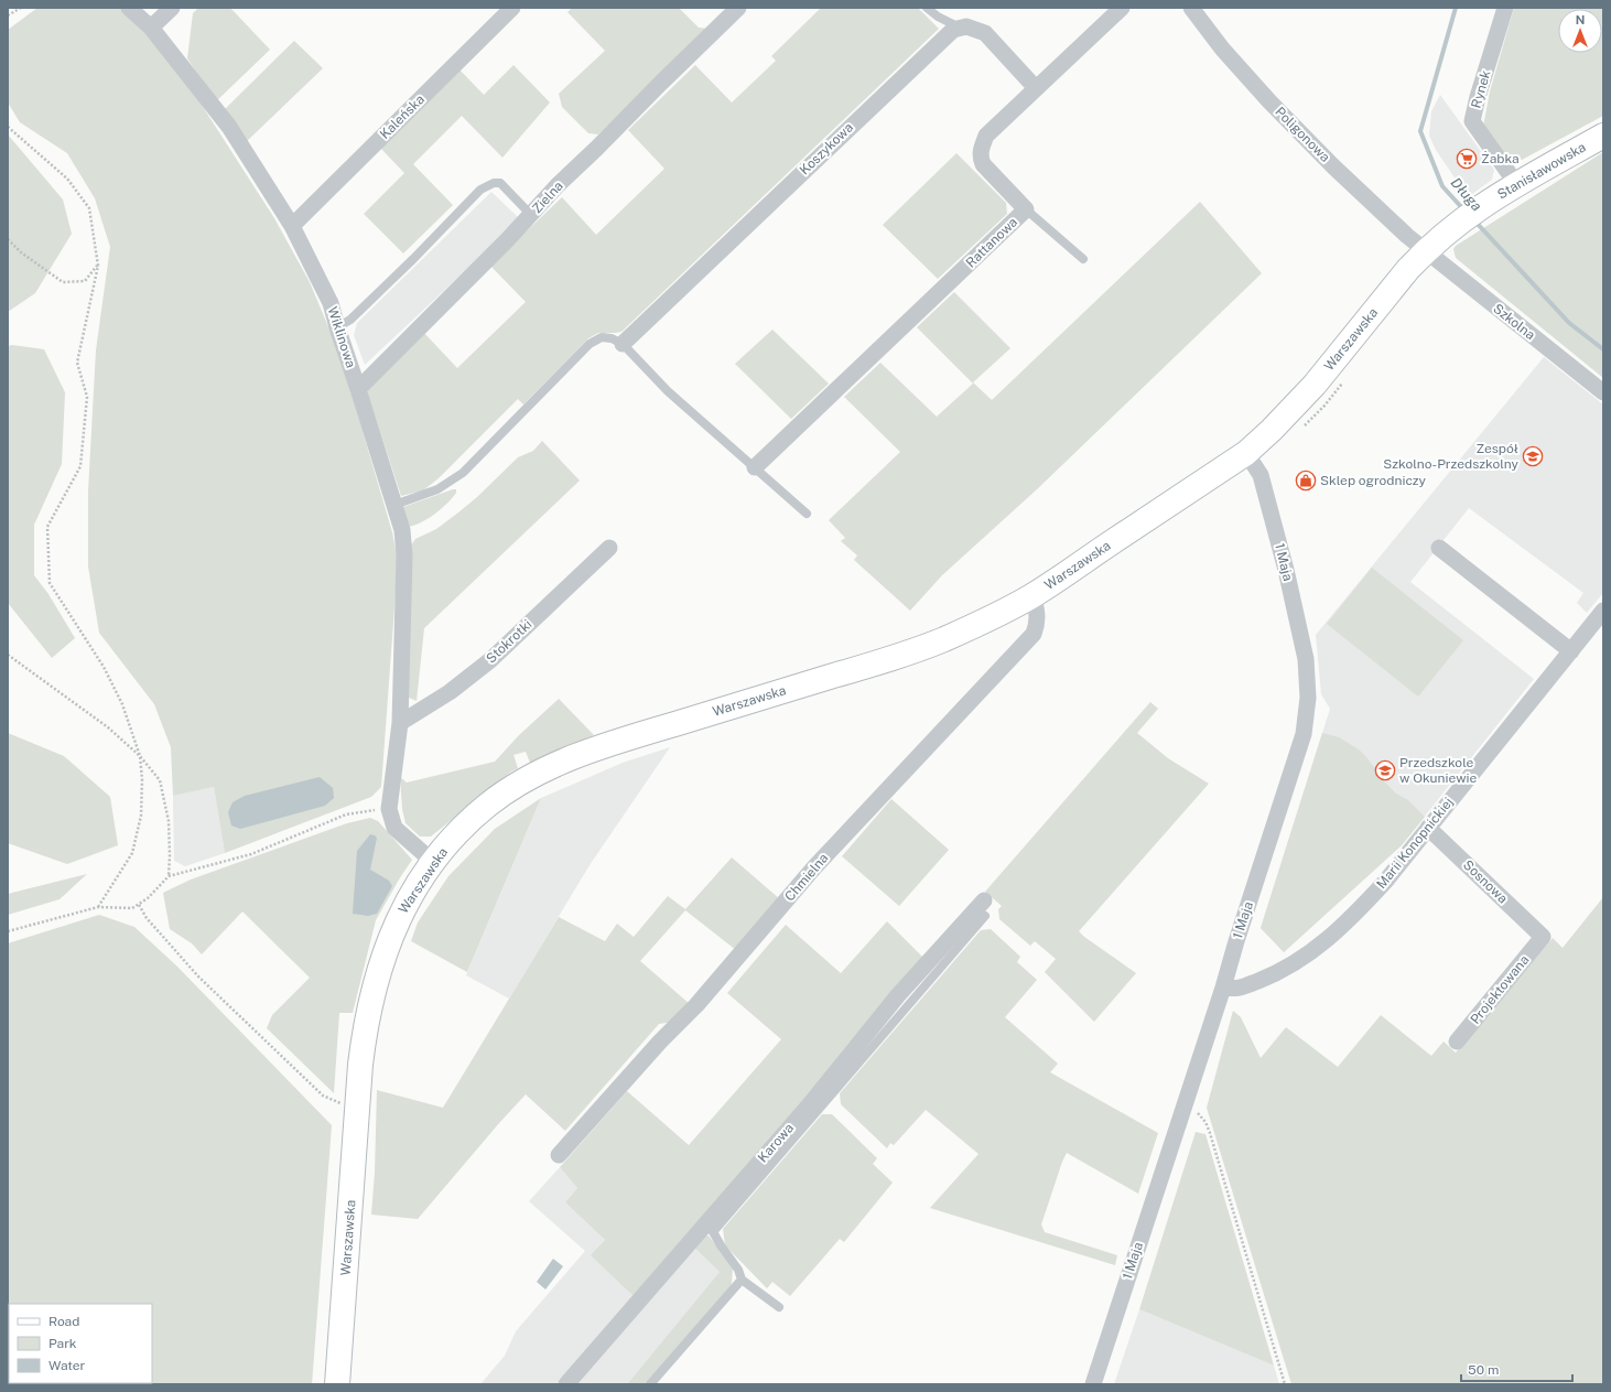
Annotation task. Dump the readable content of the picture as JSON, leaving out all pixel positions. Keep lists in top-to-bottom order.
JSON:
{
  "streets": {
    "main road": ["Stanisławowska", "Warszawska"],
    "street": [
      "Rynek",
      "Kaleńska",
      "Poligonowa",
      "Koszykowa",
      "Zielna",
      "Rattanowa",
      "Szkolna",
      "Wiklinowa",
      "1 Maja",
      "Stokrotki",
      "Marii Konopnickiej",
      "Chmielna",
      "Sosnowa",
      "Projektowana",
      "Karowa"
    ]
  },
  "crossings": [
    ["Rynek", "Stanisławowska"],
    ["Kaleńska", "Wiklinowa"],
    ["Poligonowa", "Szkolna"],
    ["Poligonowa", "Warszawska"],
    ["Stanisławowska", "Warszawska"],
    ["Zielna", "Wiklinowa"],
    ["Szkolna", "Warszawska"],
    ["Wiklinowa", "Stokrotki"],
    ["Warszawska", "1 Maja"],
    ["Warszawska", "Chmielna"],
    ["1 Maja", "Marii Konopnickiej"],
    ["Marii Konopnickiej", "Sosnowa"],
    ["Sosnowa", "Projektowana"]
  ],
  "water": ["Długa"],
  "places": {
    "supermarket": ["Żabka"],
    "school or university": ["Zespół Szkolno-Przedszkolny", "Przedszkole w Okuniewie"],
    "shop": ["Sklep ogrodniczy"]
  },
  "legend": ["Road", "Park", "Water"],
  "scale_bar": "50 m",
  "north": "top"
}
